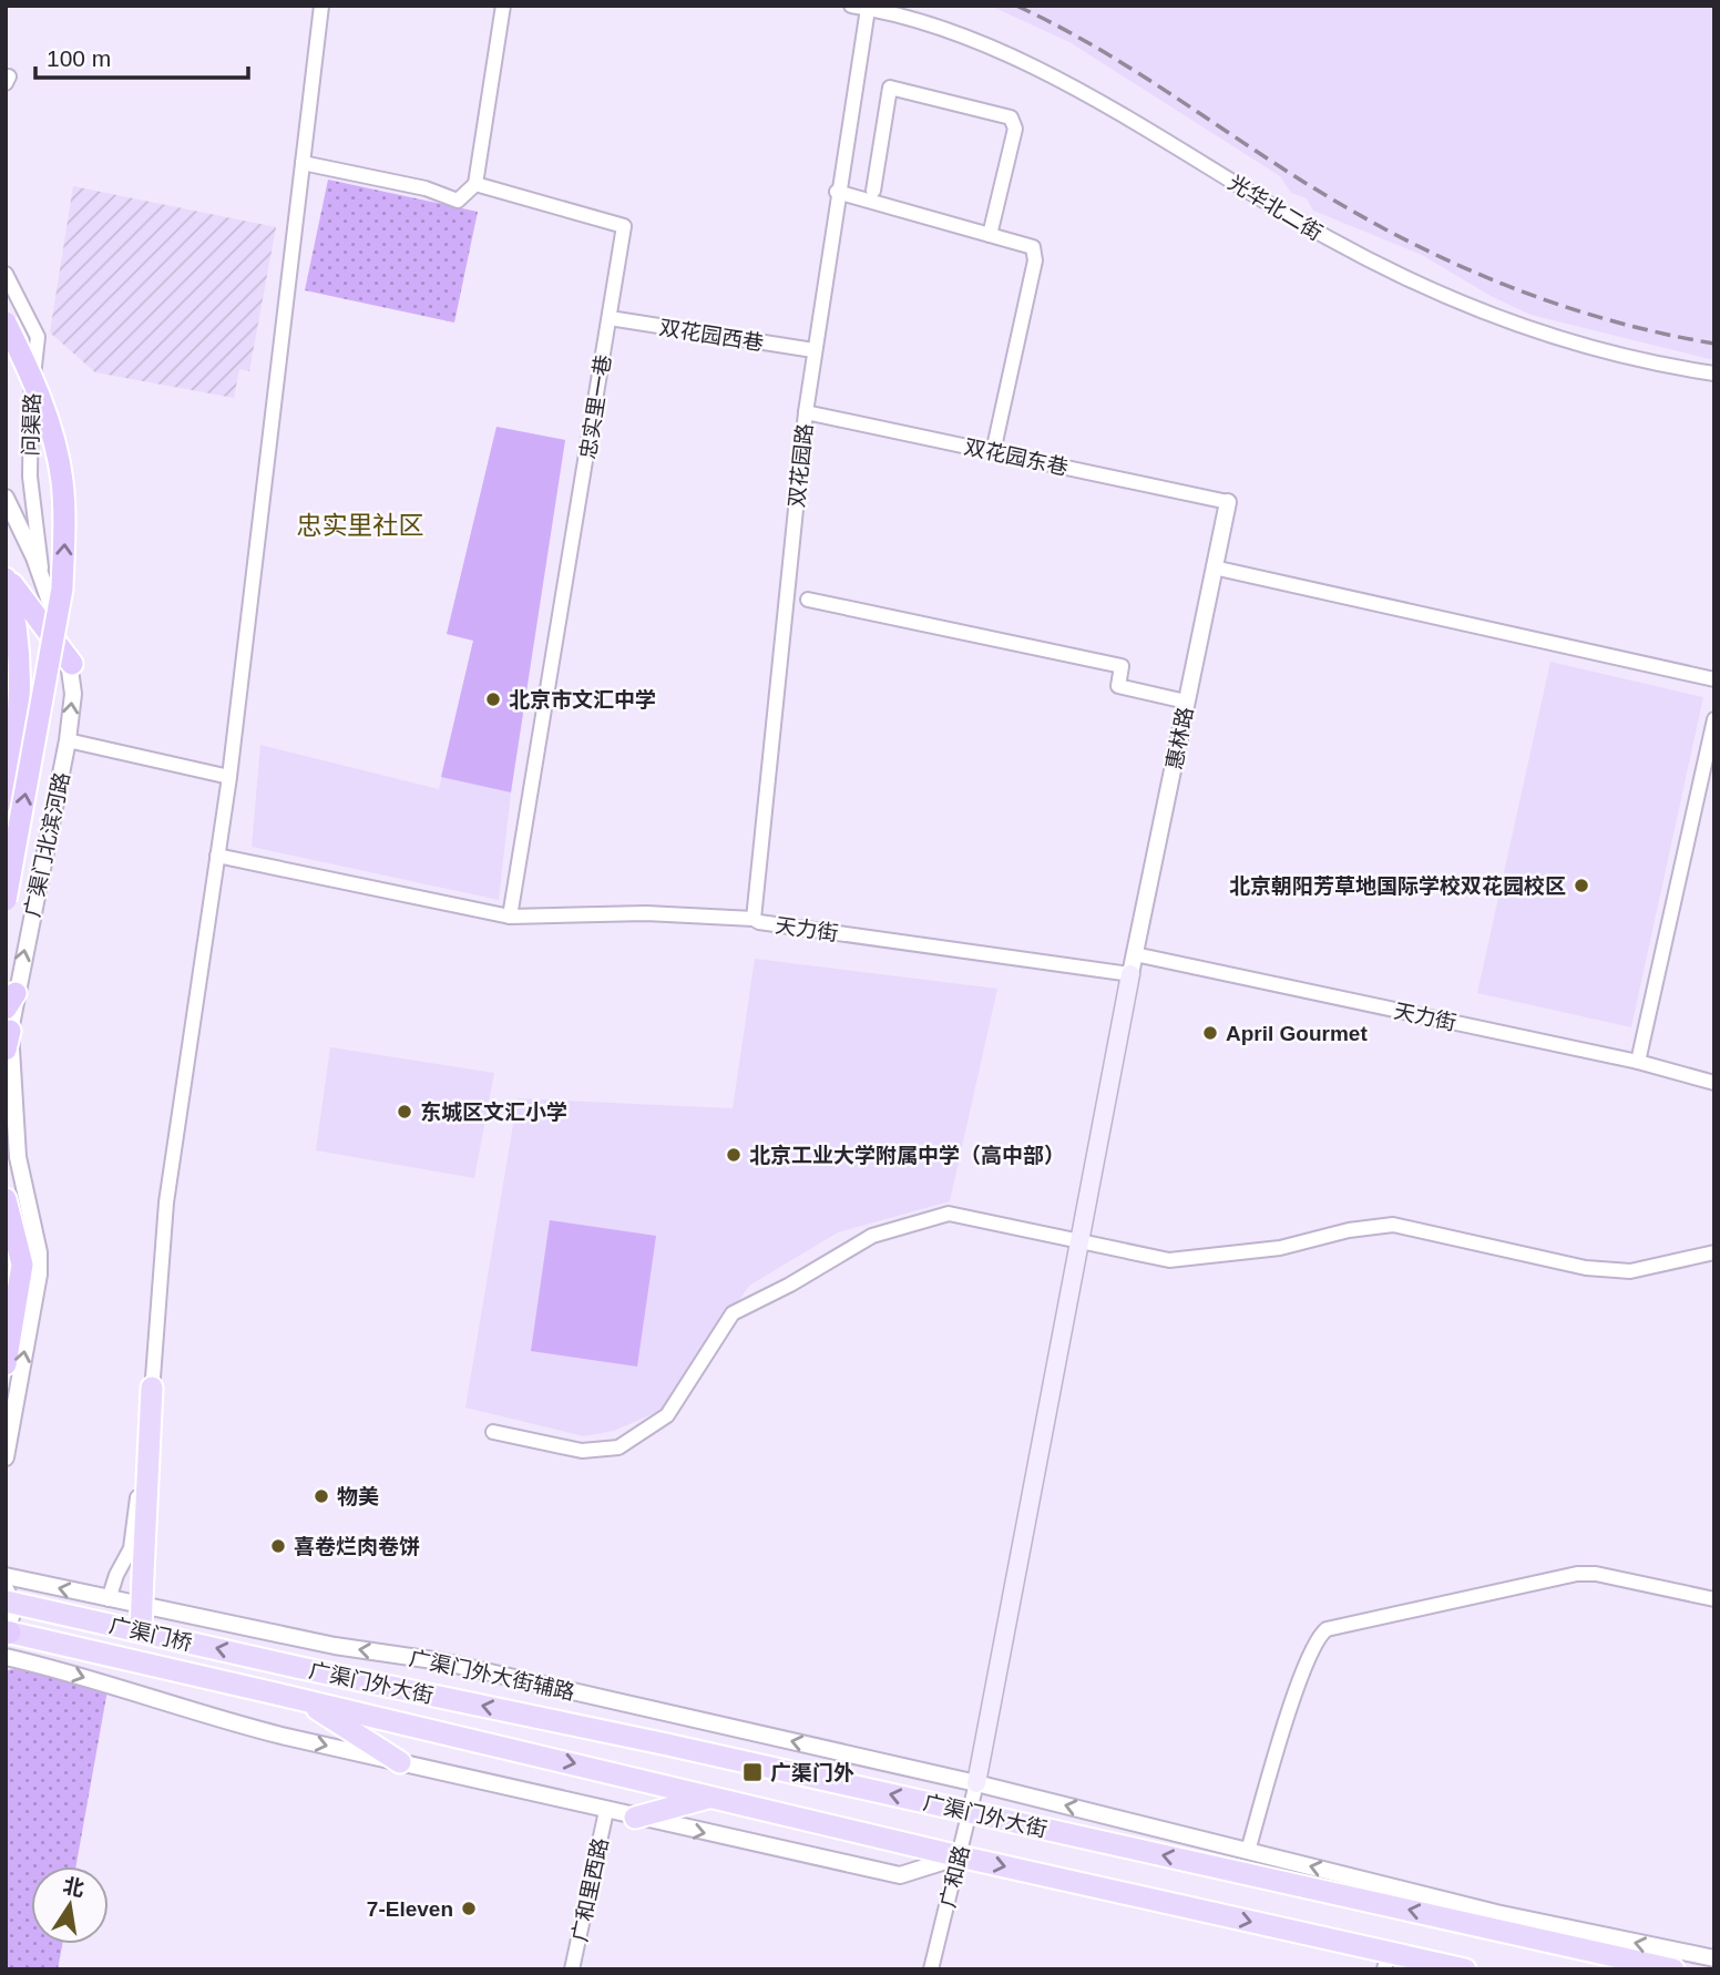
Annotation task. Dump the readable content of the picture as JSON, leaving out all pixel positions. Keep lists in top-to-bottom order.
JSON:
{
  "streets": {
    "main road": ["广渠门桥", "广渠门外大街"],
    "street": [
      "光华北二街",
      "双花园西巷",
      "忠实里一巷",
      "问渠路",
      "双花园东巷",
      "双花园路",
      "惠林路",
      "广渠门北滨河路",
      "天力街",
      "广渠门外大街辅路",
      "广和路",
      "广和里西路"
    ]
  },
  "crossings": [
    ["光华北二街", "双花园路"],
    ["双花园西巷", "忠实里一巷"],
    ["双花园西巷", "双花园路"],
    ["忠实里一巷", "天力街"],
    ["问渠路", "广渠门北滨河路"],
    ["双花园东巷", "双花园路"],
    ["双花园东巷", "惠林路"],
    ["双花园路", "天力街"],
    ["惠林路", "天力街"],
    ["广渠门桥", "广渠门外大街"],
    ["广渠门外大街辅路", "广渠门外大街"],
    ["广渠门外大街辅路", "广和路"],
    ["广渠门外大街", "广和路"]
  ],
  "districts": ["忠实里社区"],
  "places": {
    "other": [
      "北京市文汇中学",
      "北京朝阳芳草地国际学校双花园校区",
      "April Gourmet",
      "东城区文汇小学",
      "北京工业大学附属中学（高中部）",
      "物美",
      "喜卷烂肉卷饼",
      "7-Eleven"
    ],
    "transit": ["广渠门外"]
  },
  "scale_bar": "100 m",
  "north": "top"
}
